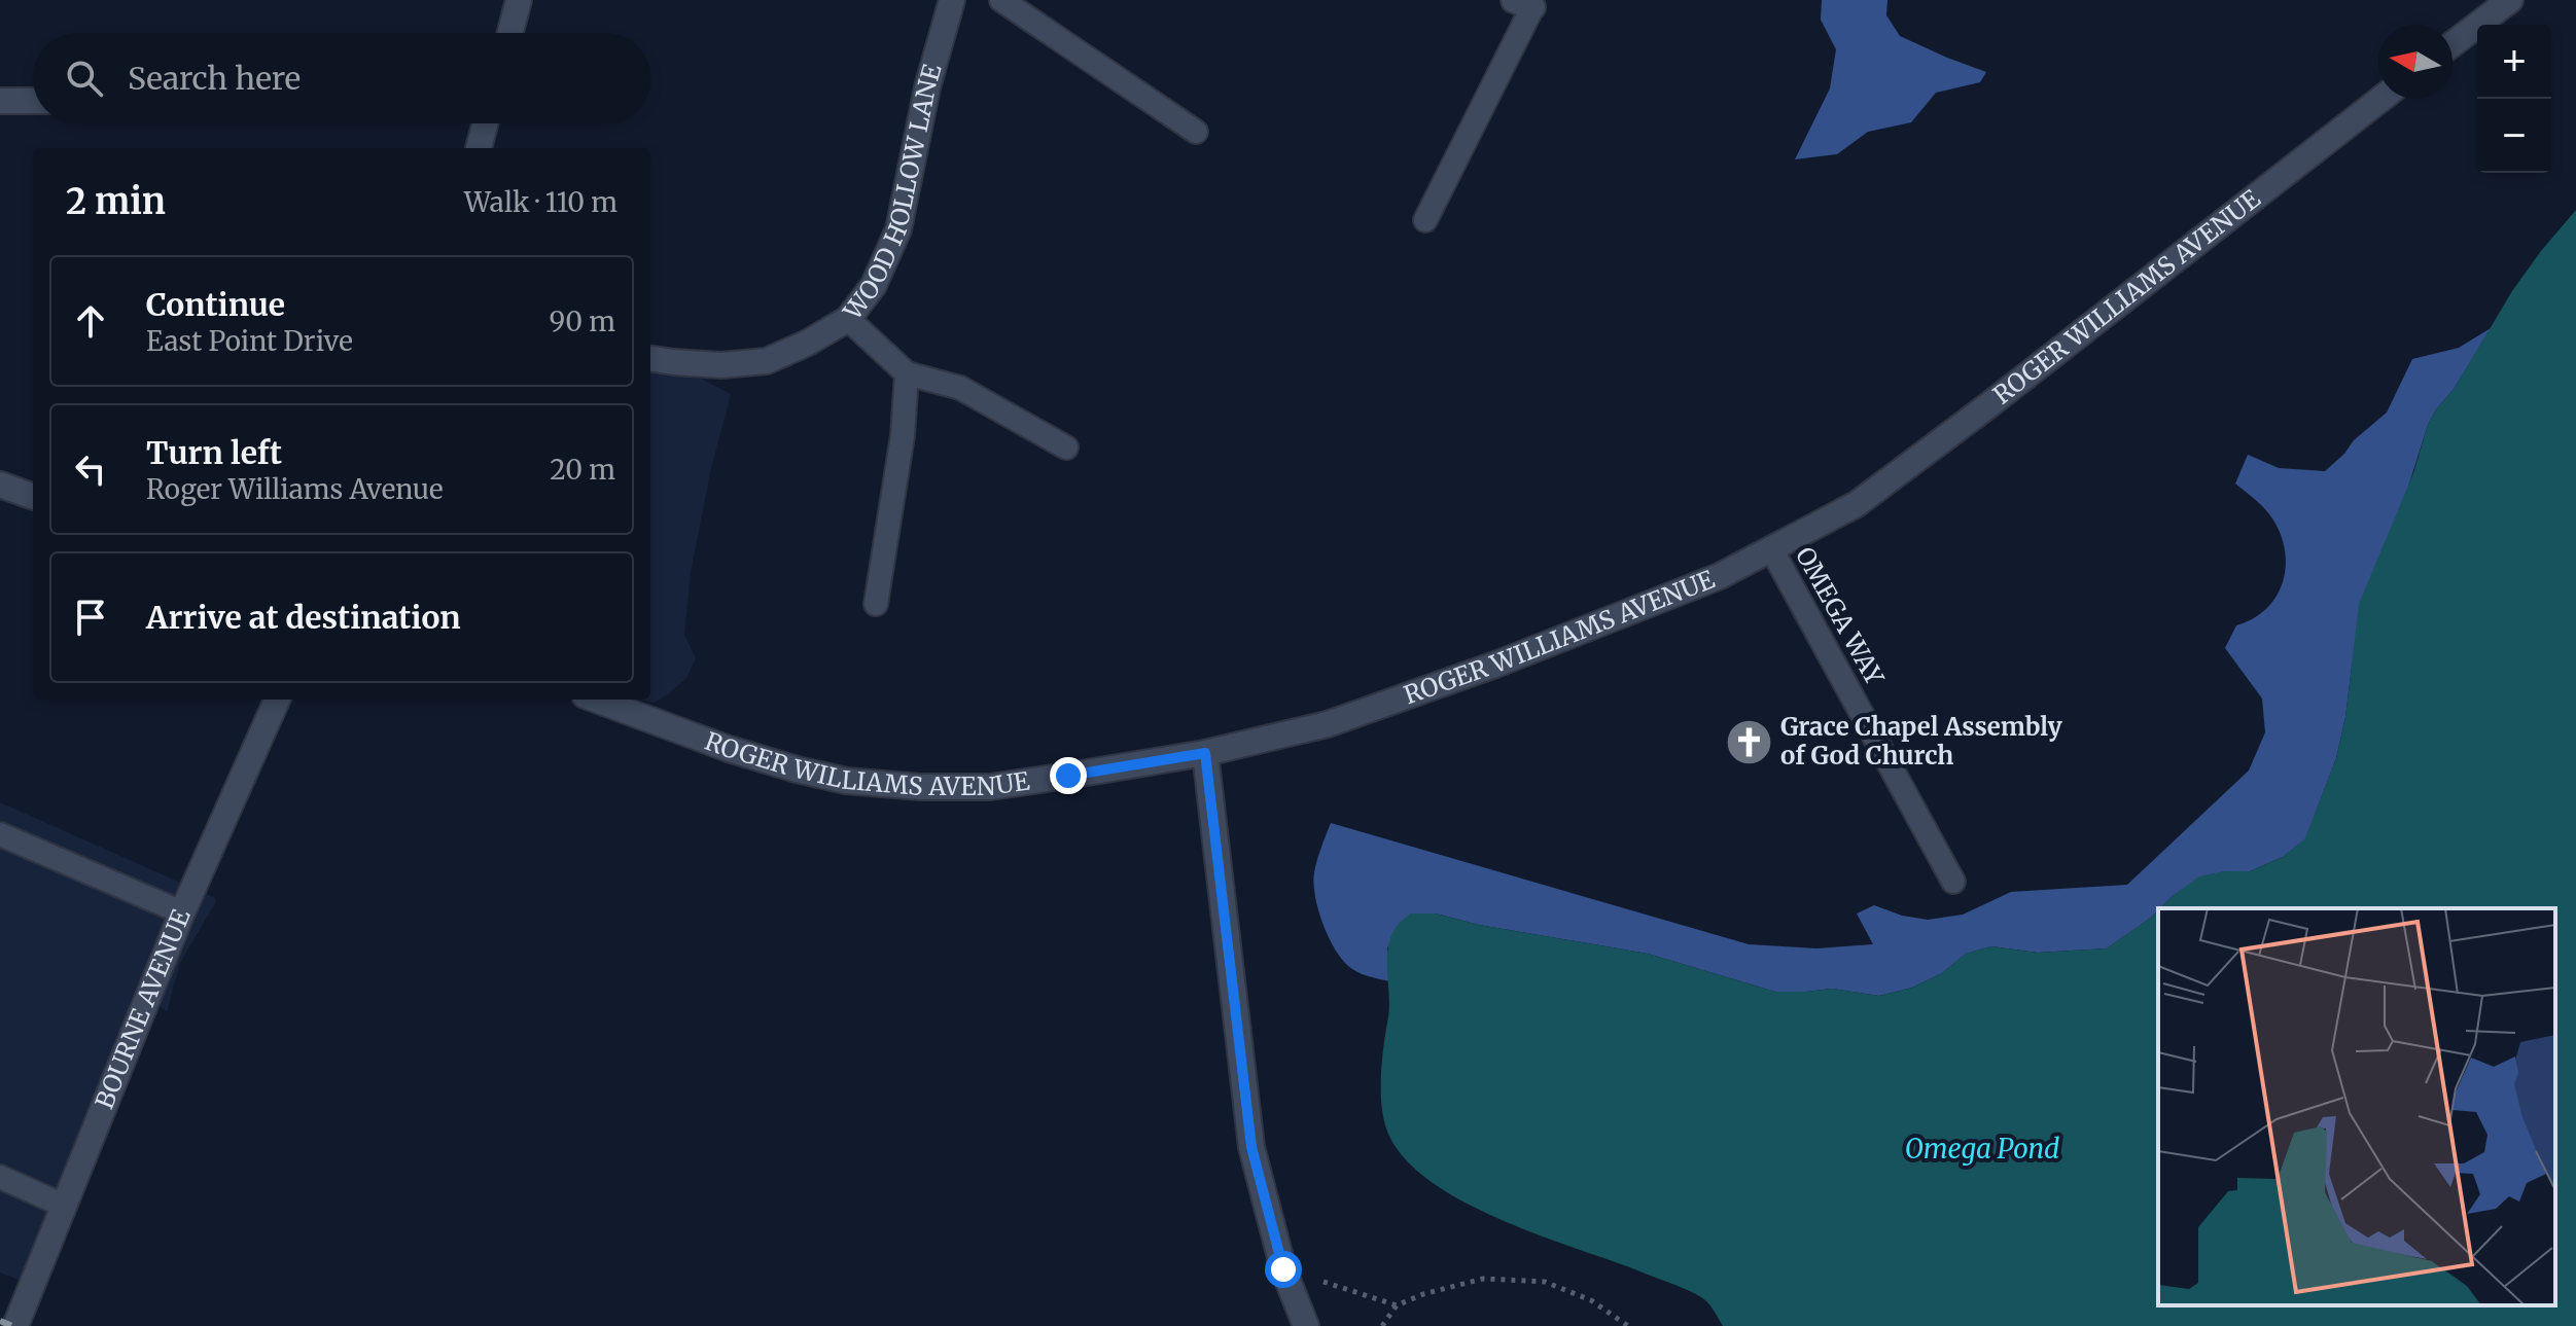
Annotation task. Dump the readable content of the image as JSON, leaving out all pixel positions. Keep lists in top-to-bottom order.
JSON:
{
  "streets": {
    "main road": ["WOOD HOLLOW LANE", "ROGER WILLIAMS AVENUE", "BOURNE AVENUE"],
    "lane": ["OMEGA WAY"]
  },
  "crossings": [
    ["ROGER WILLIAMS AVENUE", "OMEGA WAY"]
  ],
  "water": ["Omega Pond"],
  "places": {
    "church": ["Grace Chapel Assembly of God Church"]
  },
  "north": "left",
  "page": {
    "map_buttons": ["+", "−"],
    "search": "Search here",
    "heading": ["2 min", "Walk · 110 m"],
    "list": [
      ["Continue", "East Point Drive", "90 m"],
      ["Turn left", "Roger Williams Avenue", "20 m"],
      "Arrive at destination"
    ]
  }
}
